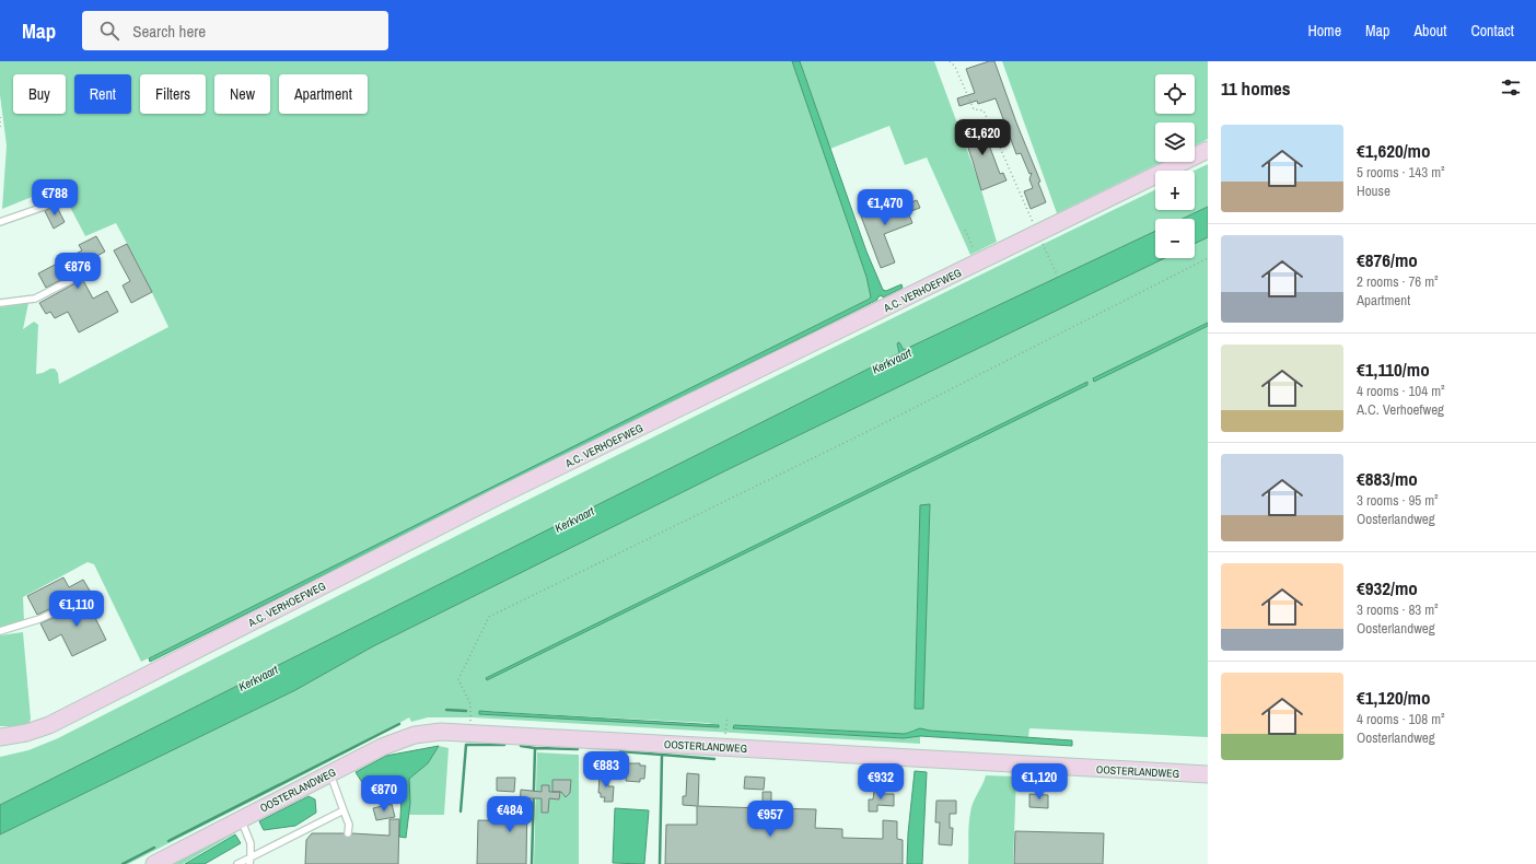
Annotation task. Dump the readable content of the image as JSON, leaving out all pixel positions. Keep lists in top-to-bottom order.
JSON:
{
  "streets": {
    "street": ["A.C. VERHOEFWEG", "OOSTERLANDWEG"]
  },
  "water": ["Kerkvaart"],
  "page": {
    "header": "Map",
    "search": "Search here",
    "nav": [
      "Home",
      "Map",
      "About",
      "Contact"
    ],
    "heading": "11 homes",
    "map_buttons": ["+", "−"],
    "chip": [
      "Buy",
      "Rent",
      "Filters",
      "New",
      "Apartment"
    ],
    "list": [
      {
        "name": "€1,620/mo",
        "note": "5 rooms · 143 m² · House"
      },
      {
        "name": "€876/mo",
        "note": "2 rooms · 76 m² · Apartment"
      },
      {
        "name": "€1,110/mo",
        "note": "4 rooms · 104 m² · A.C. Verhoefweg"
      },
      {
        "name": "€883/mo",
        "note": "3 rooms · 95 m² · Oosterlandweg"
      },
      {
        "name": "€932/mo",
        "note": "3 rooms · 83 m² · Oosterlandweg"
      },
      {
        "name": "€1,120/mo",
        "note": "4 rooms · 108 m² · Oosterlandweg"
      }
    ],
    "price": [
      "€1,620",
      "€788",
      "€1,470",
      "€876",
      "€1,110",
      "€883",
      "€932",
      "€1,120",
      "€870",
      "€484",
      "€957"
    ]
  }
}
